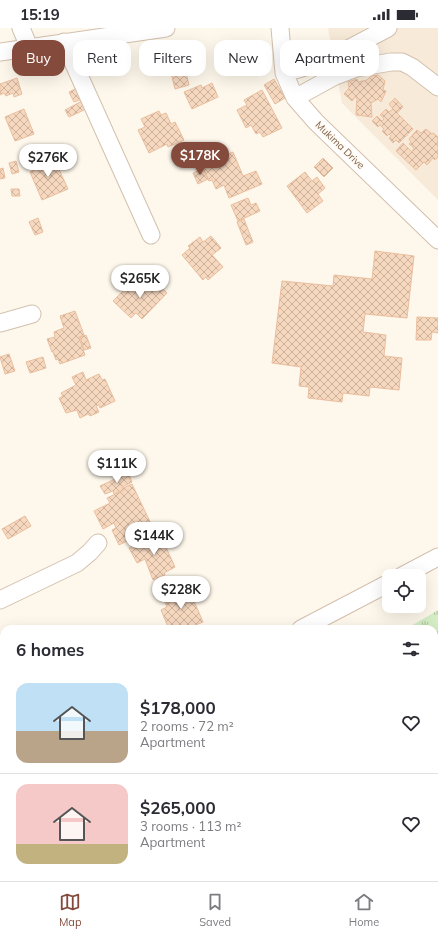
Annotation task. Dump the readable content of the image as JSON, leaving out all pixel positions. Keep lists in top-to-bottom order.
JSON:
{
  "streets": {
    "street": ["Mukima Drive"]
  },
  "page": {
    "status": "15:19",
    "chip": [
      "Buy",
      "Rent",
      "Filters",
      "New",
      "Apartment"
    ],
    "price": [
      "$178K",
      "$276K",
      "$265K",
      "$111K",
      "$144K",
      "$228K"
    ],
    "heading": "6 homes",
    "list": [
      {
        "name": "$178,000",
        "note": "2 rooms · 72 m² · Apartment"
      },
      {
        "name": "$265,000",
        "note": "3 rooms · 113 m² · Apartment"
      }
    ],
    "tabs": ["Map", "Saved", "Home"]
  }
}
